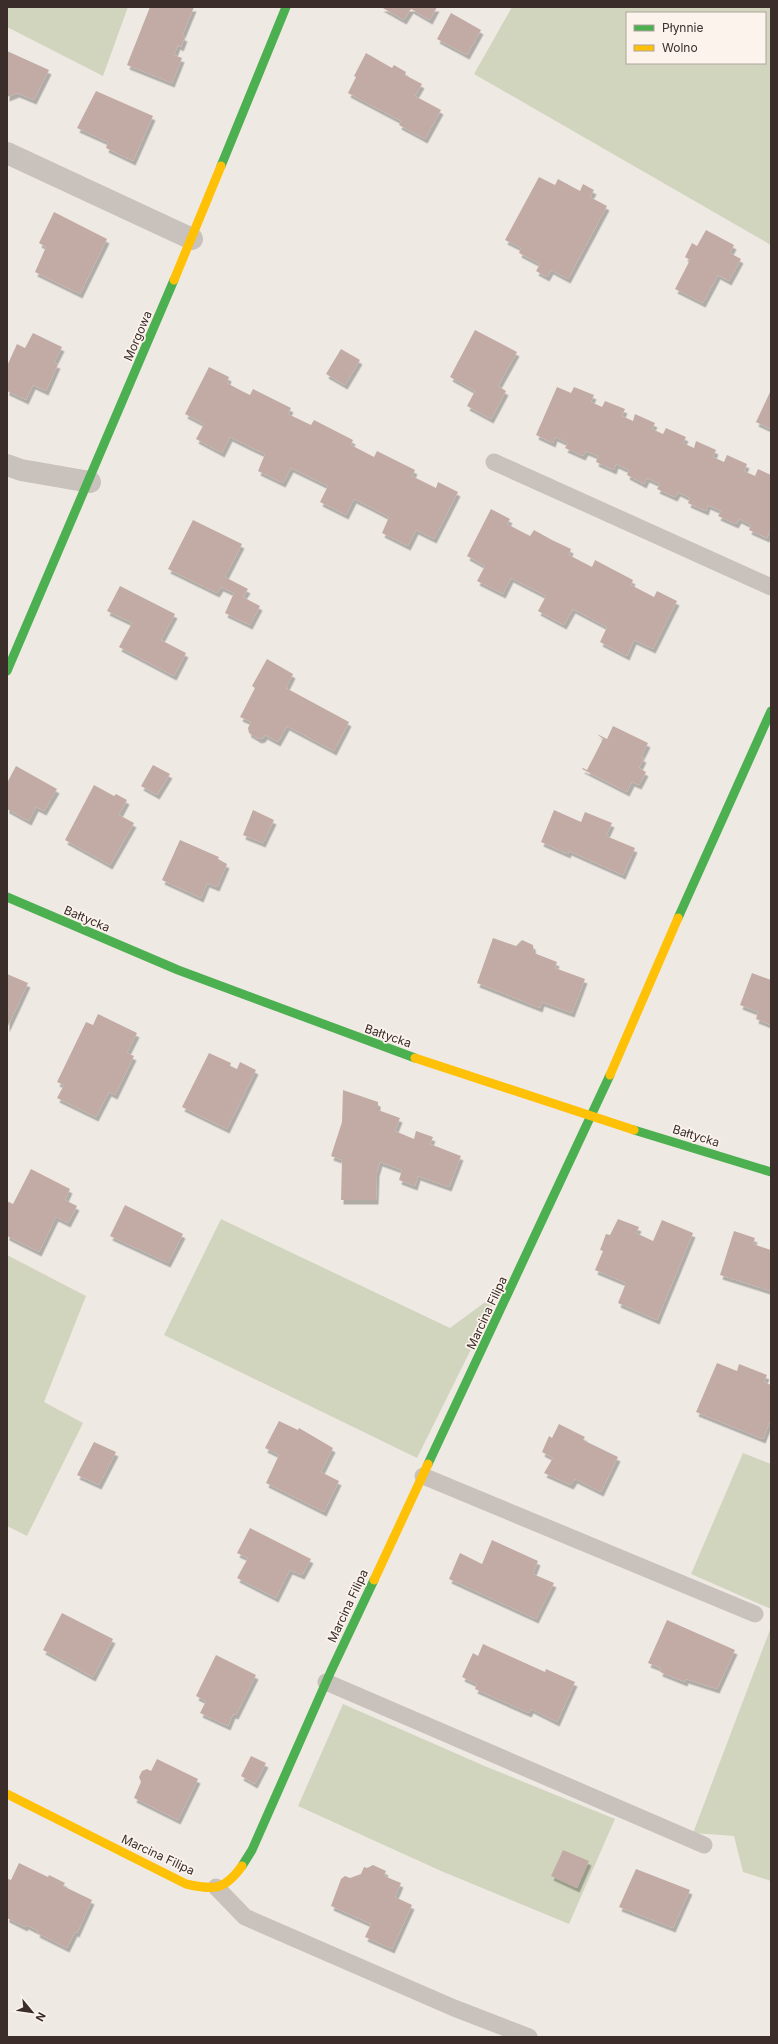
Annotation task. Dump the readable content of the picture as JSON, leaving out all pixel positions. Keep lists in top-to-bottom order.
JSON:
{
  "streets": {
    "street": ["Morgowa", "Bałtycka", "Marcina Filipa"]
  },
  "crossings": [
    ["Bałtycka", "Marcina Filipa"]
  ],
  "legend": ["Płynnie", "Wolno"],
  "north": "bottom right"
}
